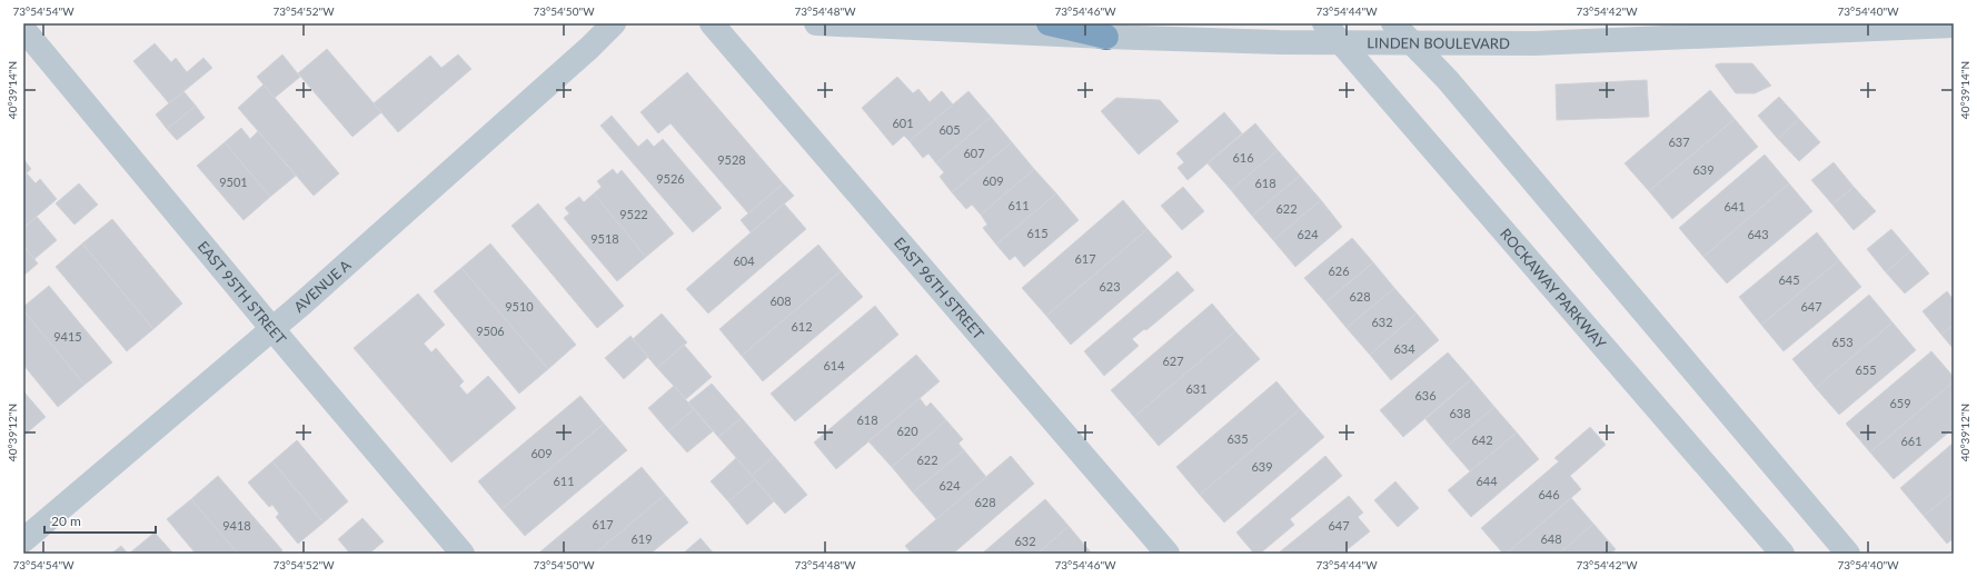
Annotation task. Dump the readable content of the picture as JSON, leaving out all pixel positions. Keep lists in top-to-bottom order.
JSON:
{
  "streets": {
    "street": [
      "LINDEN BOULEVARD",
      "AVENUE A",
      "EAST 96TH STREET",
      "ROCKAWAY PARKWAY",
      "EAST 95TH STREET"
    ]
  },
  "crossings": [
    ["LINDEN BOULEVARD", "ROCKAWAY PARKWAY"],
    ["AVENUE A", "EAST 95TH STREET"]
  ],
  "house_numbers": [
    "601",
    "605",
    "637",
    "607",
    "616",
    "9528",
    "639",
    "9526",
    "609",
    "9501",
    "618",
    "611",
    "641",
    "622",
    "9522",
    "615",
    "624",
    "643",
    "9518",
    "617",
    "604",
    "626",
    "645",
    "623",
    "628",
    "608",
    "9510",
    "647",
    "632",
    "612",
    "9506",
    "9415",
    "653",
    "634",
    "627",
    "614",
    "655",
    "631",
    "636",
    "659",
    "638",
    "618",
    "620",
    "635",
    "642",
    "661",
    "609",
    "622",
    "639",
    "611",
    "644",
    "624",
    "646",
    "628",
    "617",
    "9418",
    "647",
    "619",
    "648",
    "632"
  ],
  "scale_bar": "20 m",
  "coordinates": [
    "73°54'54\"W",
    "73°54'52\"W",
    "73°54'50\"W",
    "73°54'48\"W",
    "73°54'46\"W",
    "73°54'44\"W",
    "73°54'42\"W",
    "73°54'40\"W",
    "40°39'14\"N",
    "40°39'12\"N"
  ]
}
